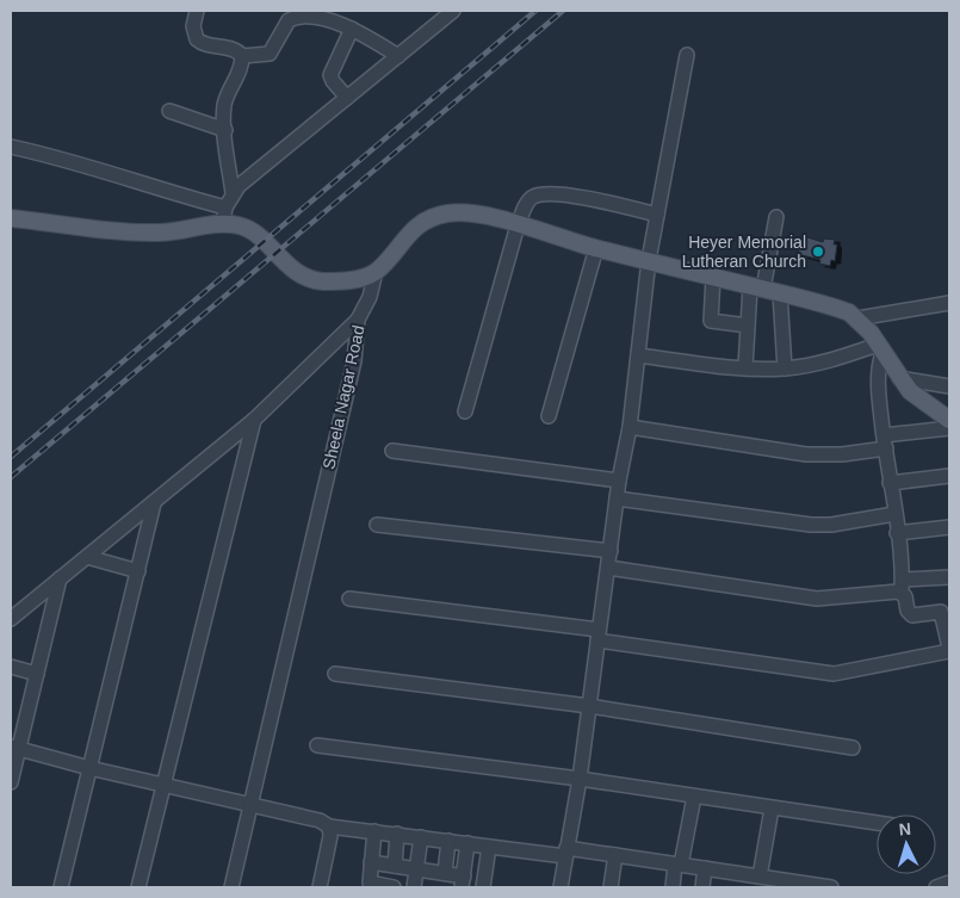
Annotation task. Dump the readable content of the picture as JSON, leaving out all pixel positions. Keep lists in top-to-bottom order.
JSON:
{
  "streets": {
    "main road": ["Sheela Nagar Road"]
  },
  "places": ["Heyer Memorial Lutheran Church"],
  "north": "top"
}
